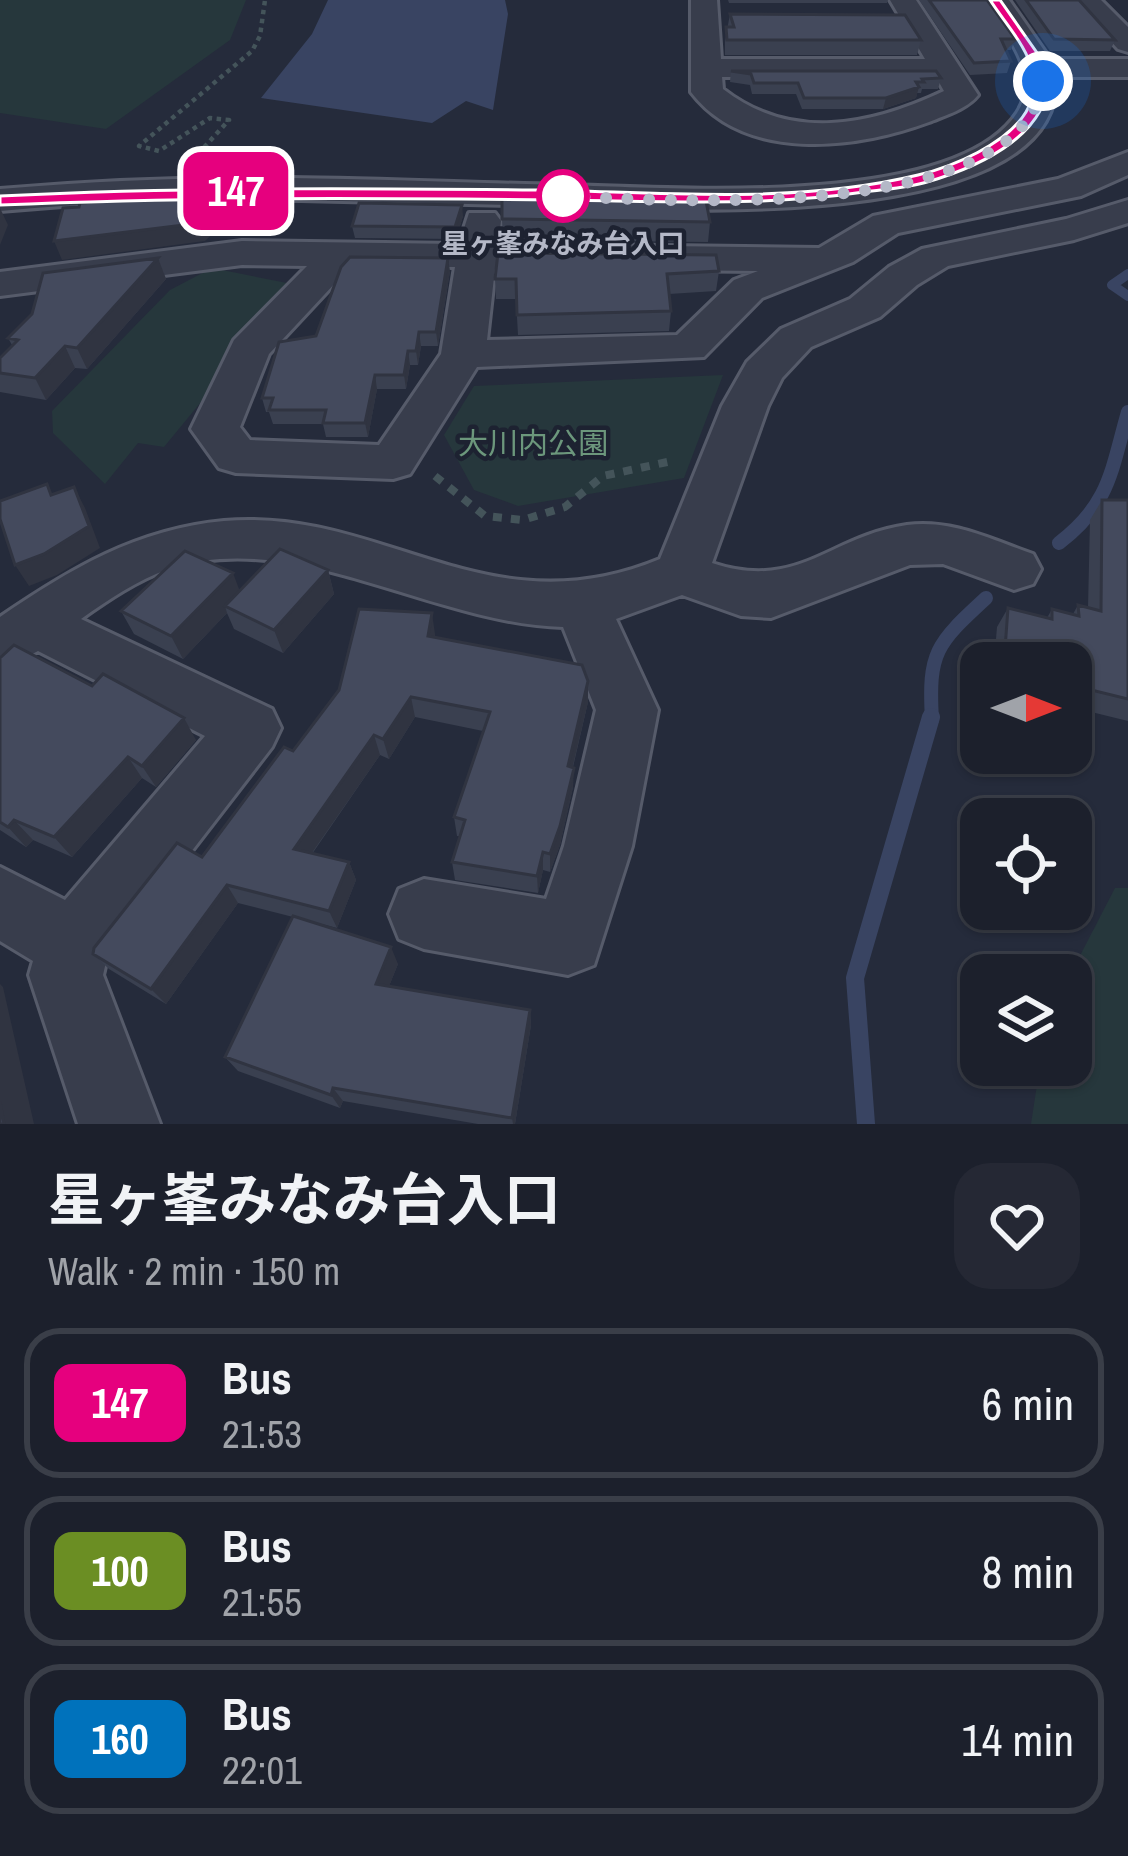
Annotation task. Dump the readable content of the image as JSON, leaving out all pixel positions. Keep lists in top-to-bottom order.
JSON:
{
  "parks": ["大川内公園"],
  "places": ["星ヶ峯みなみ台入口"],
  "lines": ["bus line 147"],
  "north": "right",
  "page": {
    "on_map": "147",
    "heading": ["星ヶ峯みなみ台入口", "Walk · 2 min · 150 m"],
    "list": [
      {
        "mark": "147",
        "name": "Bus",
        "note": "21:53",
        "value": "6 min"
      },
      {
        "mark": "100",
        "name": "Bus",
        "note": "21:55",
        "value": "8 min"
      },
      {
        "mark": "160",
        "name": "Bus",
        "note": "22:01",
        "value": "14 min"
      }
    ]
  }
}
